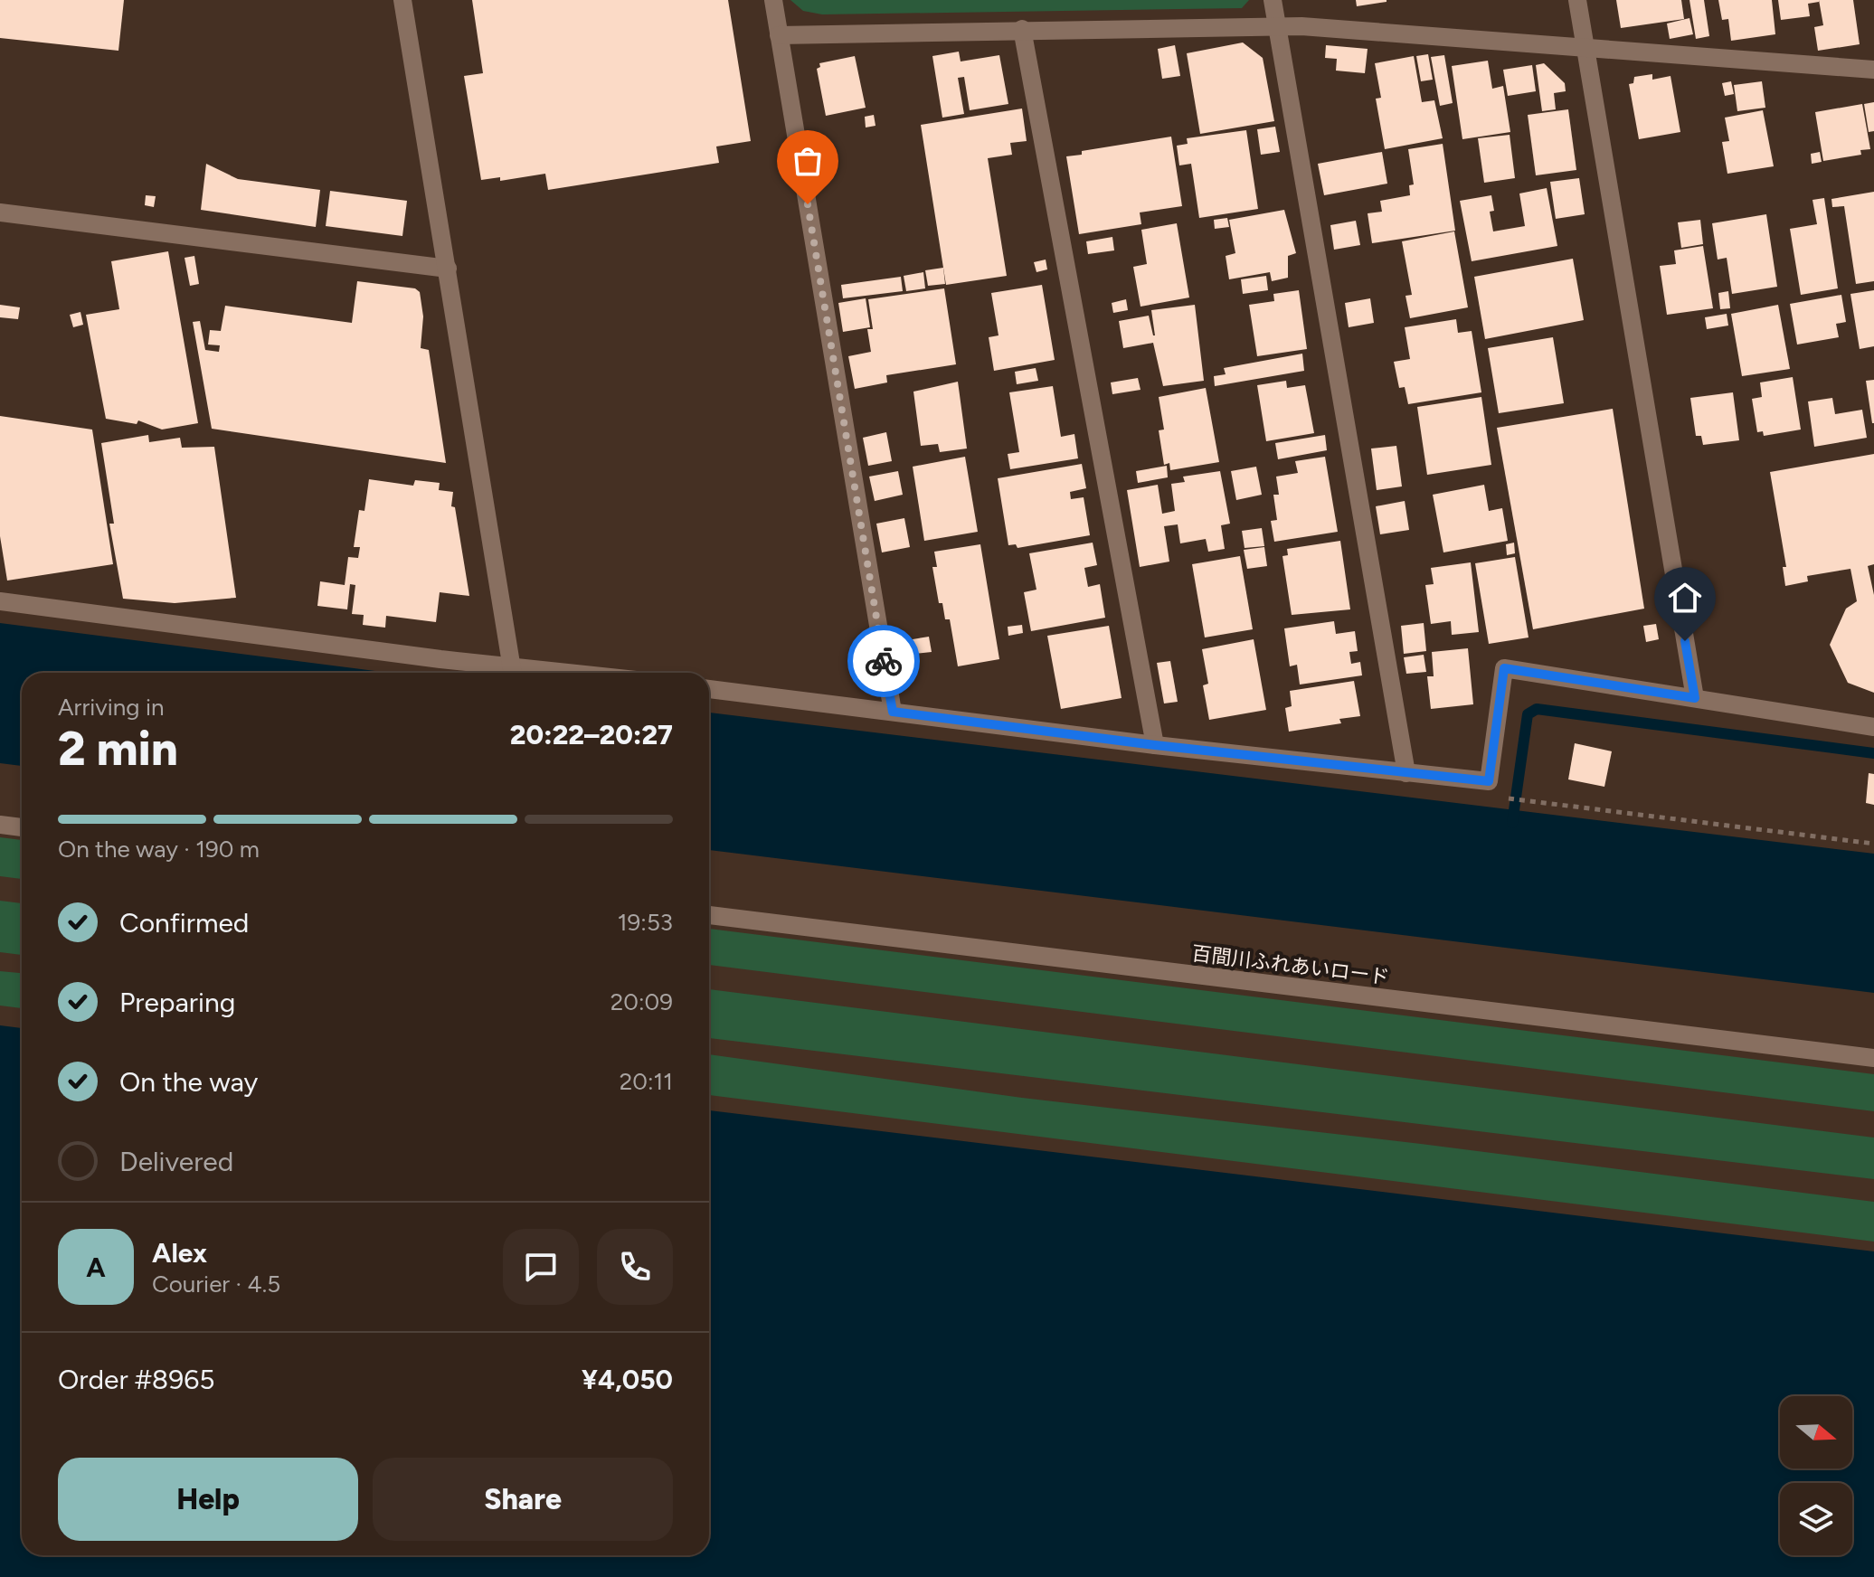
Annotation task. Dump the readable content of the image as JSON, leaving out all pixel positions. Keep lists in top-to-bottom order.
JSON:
{
  "streets": {
    "street": ["百間川ふれあいロード"]
  },
  "north": "right",
  "page": {
    "heading": ["2 min", "Arriving in", "20:22–20:27"],
    "panel": [
      "Alex",
      "Courier · 4.5",
      "Order #8965",
      "¥4,050"
    ],
    "bar": "On the way · 190 m",
    "list": [
      ["Confirmed", "19:53"],
      ["Preparing", "20:09"],
      ["On the way", "20:11"],
      "Delivered"
    ],
    "round": "A",
    "buttons": ["Help", "Share"]
  }
}
